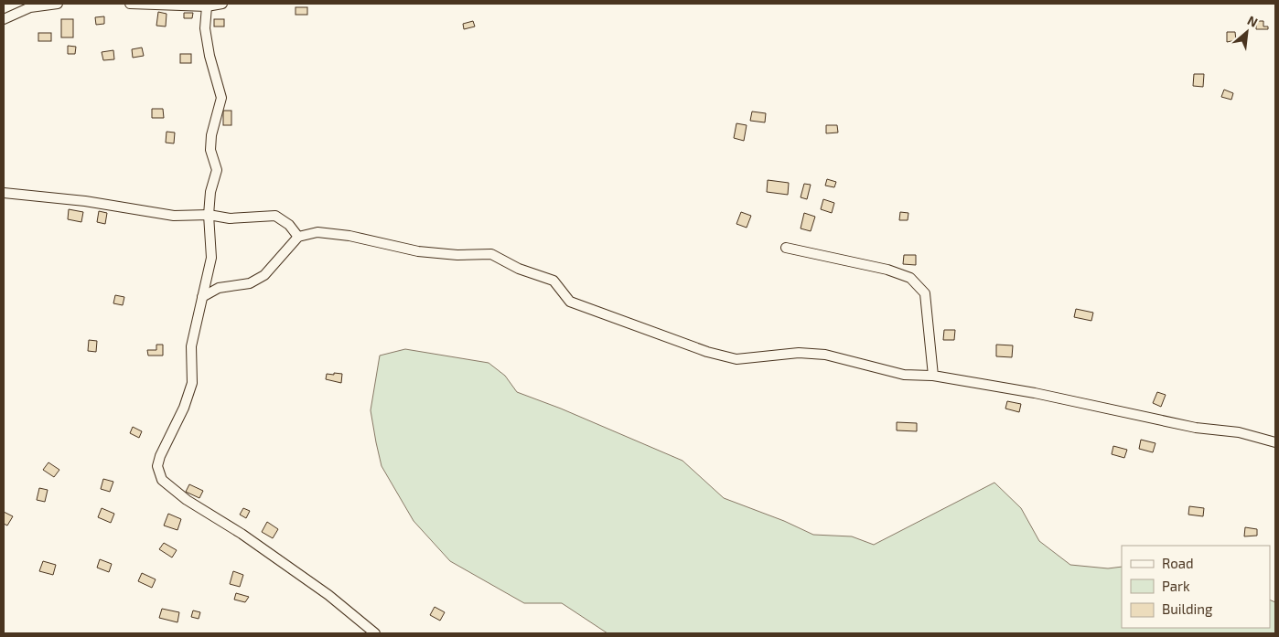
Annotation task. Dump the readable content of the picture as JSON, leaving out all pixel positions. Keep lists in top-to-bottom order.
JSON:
{
  "legend": ["Road", "Park", "Building"],
  "north": "top right"
}
